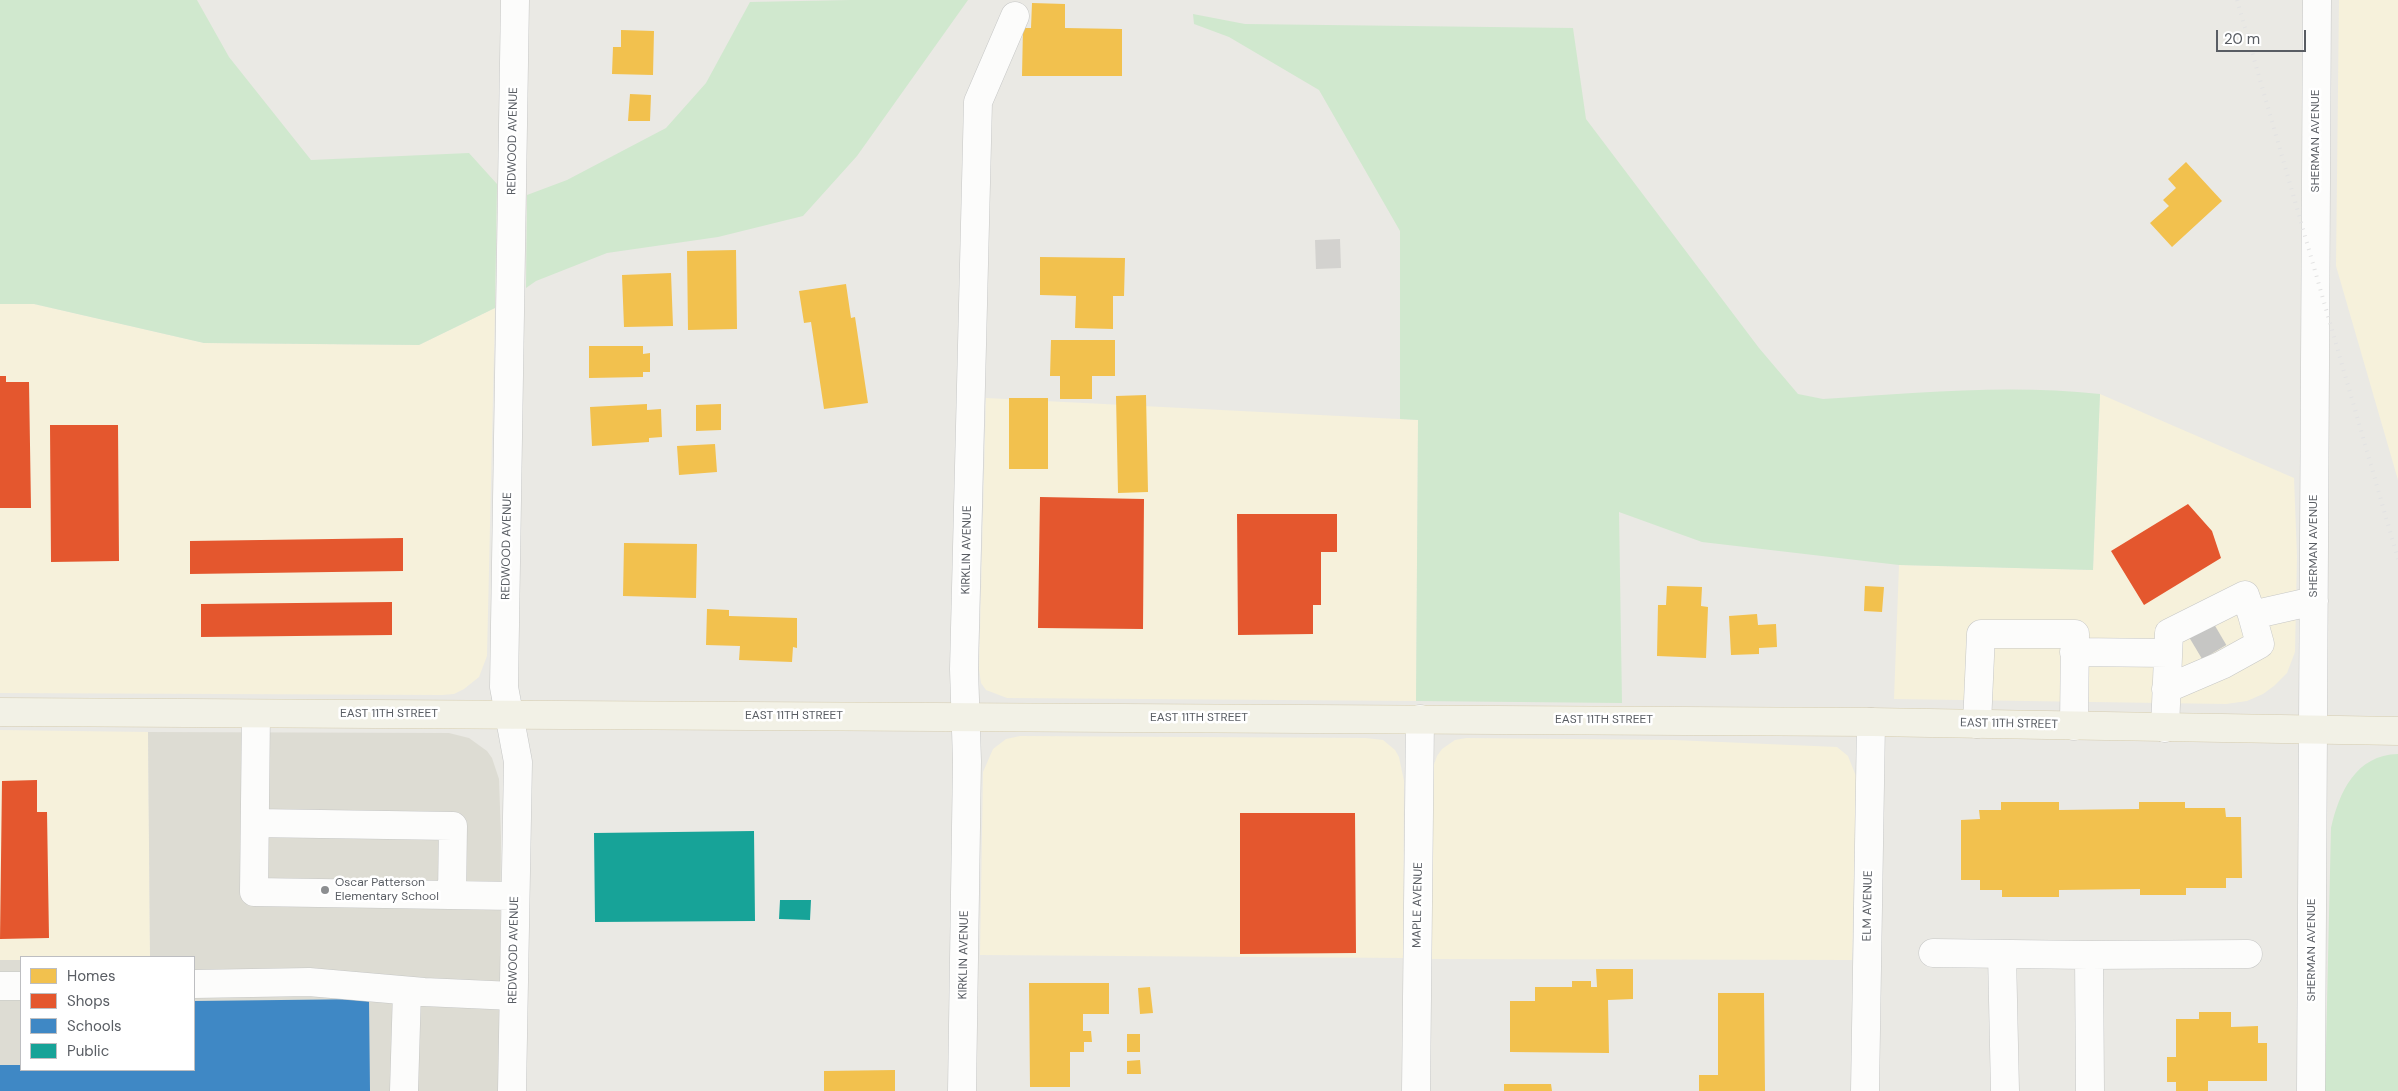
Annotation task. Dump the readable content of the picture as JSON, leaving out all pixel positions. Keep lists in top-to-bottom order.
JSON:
{
  "streets": {
    "main road": ["EAST 11TH STREET"],
    "street": [
      "REDWOOD AVENUE",
      "SHERMAN AVENUE",
      "KIRKLIN AVENUE",
      "MAPLE AVENUE",
      "ELM AVENUE"
    ]
  },
  "crossings": [
    ["REDWOOD AVENUE", "EAST 11TH STREET"],
    ["SHERMAN AVENUE", "EAST 11TH STREET"],
    ["KIRKLIN AVENUE", "EAST 11TH STREET"],
    ["EAST 11TH STREET", "MAPLE AVENUE"],
    ["EAST 11TH STREET", "ELM AVENUE"]
  ],
  "places": ["Oscar Patterson Elementary School"],
  "legend": [
    "Homes",
    "Shops",
    "Schools",
    "Public"
  ],
  "scale_bar": "20 m"
}
